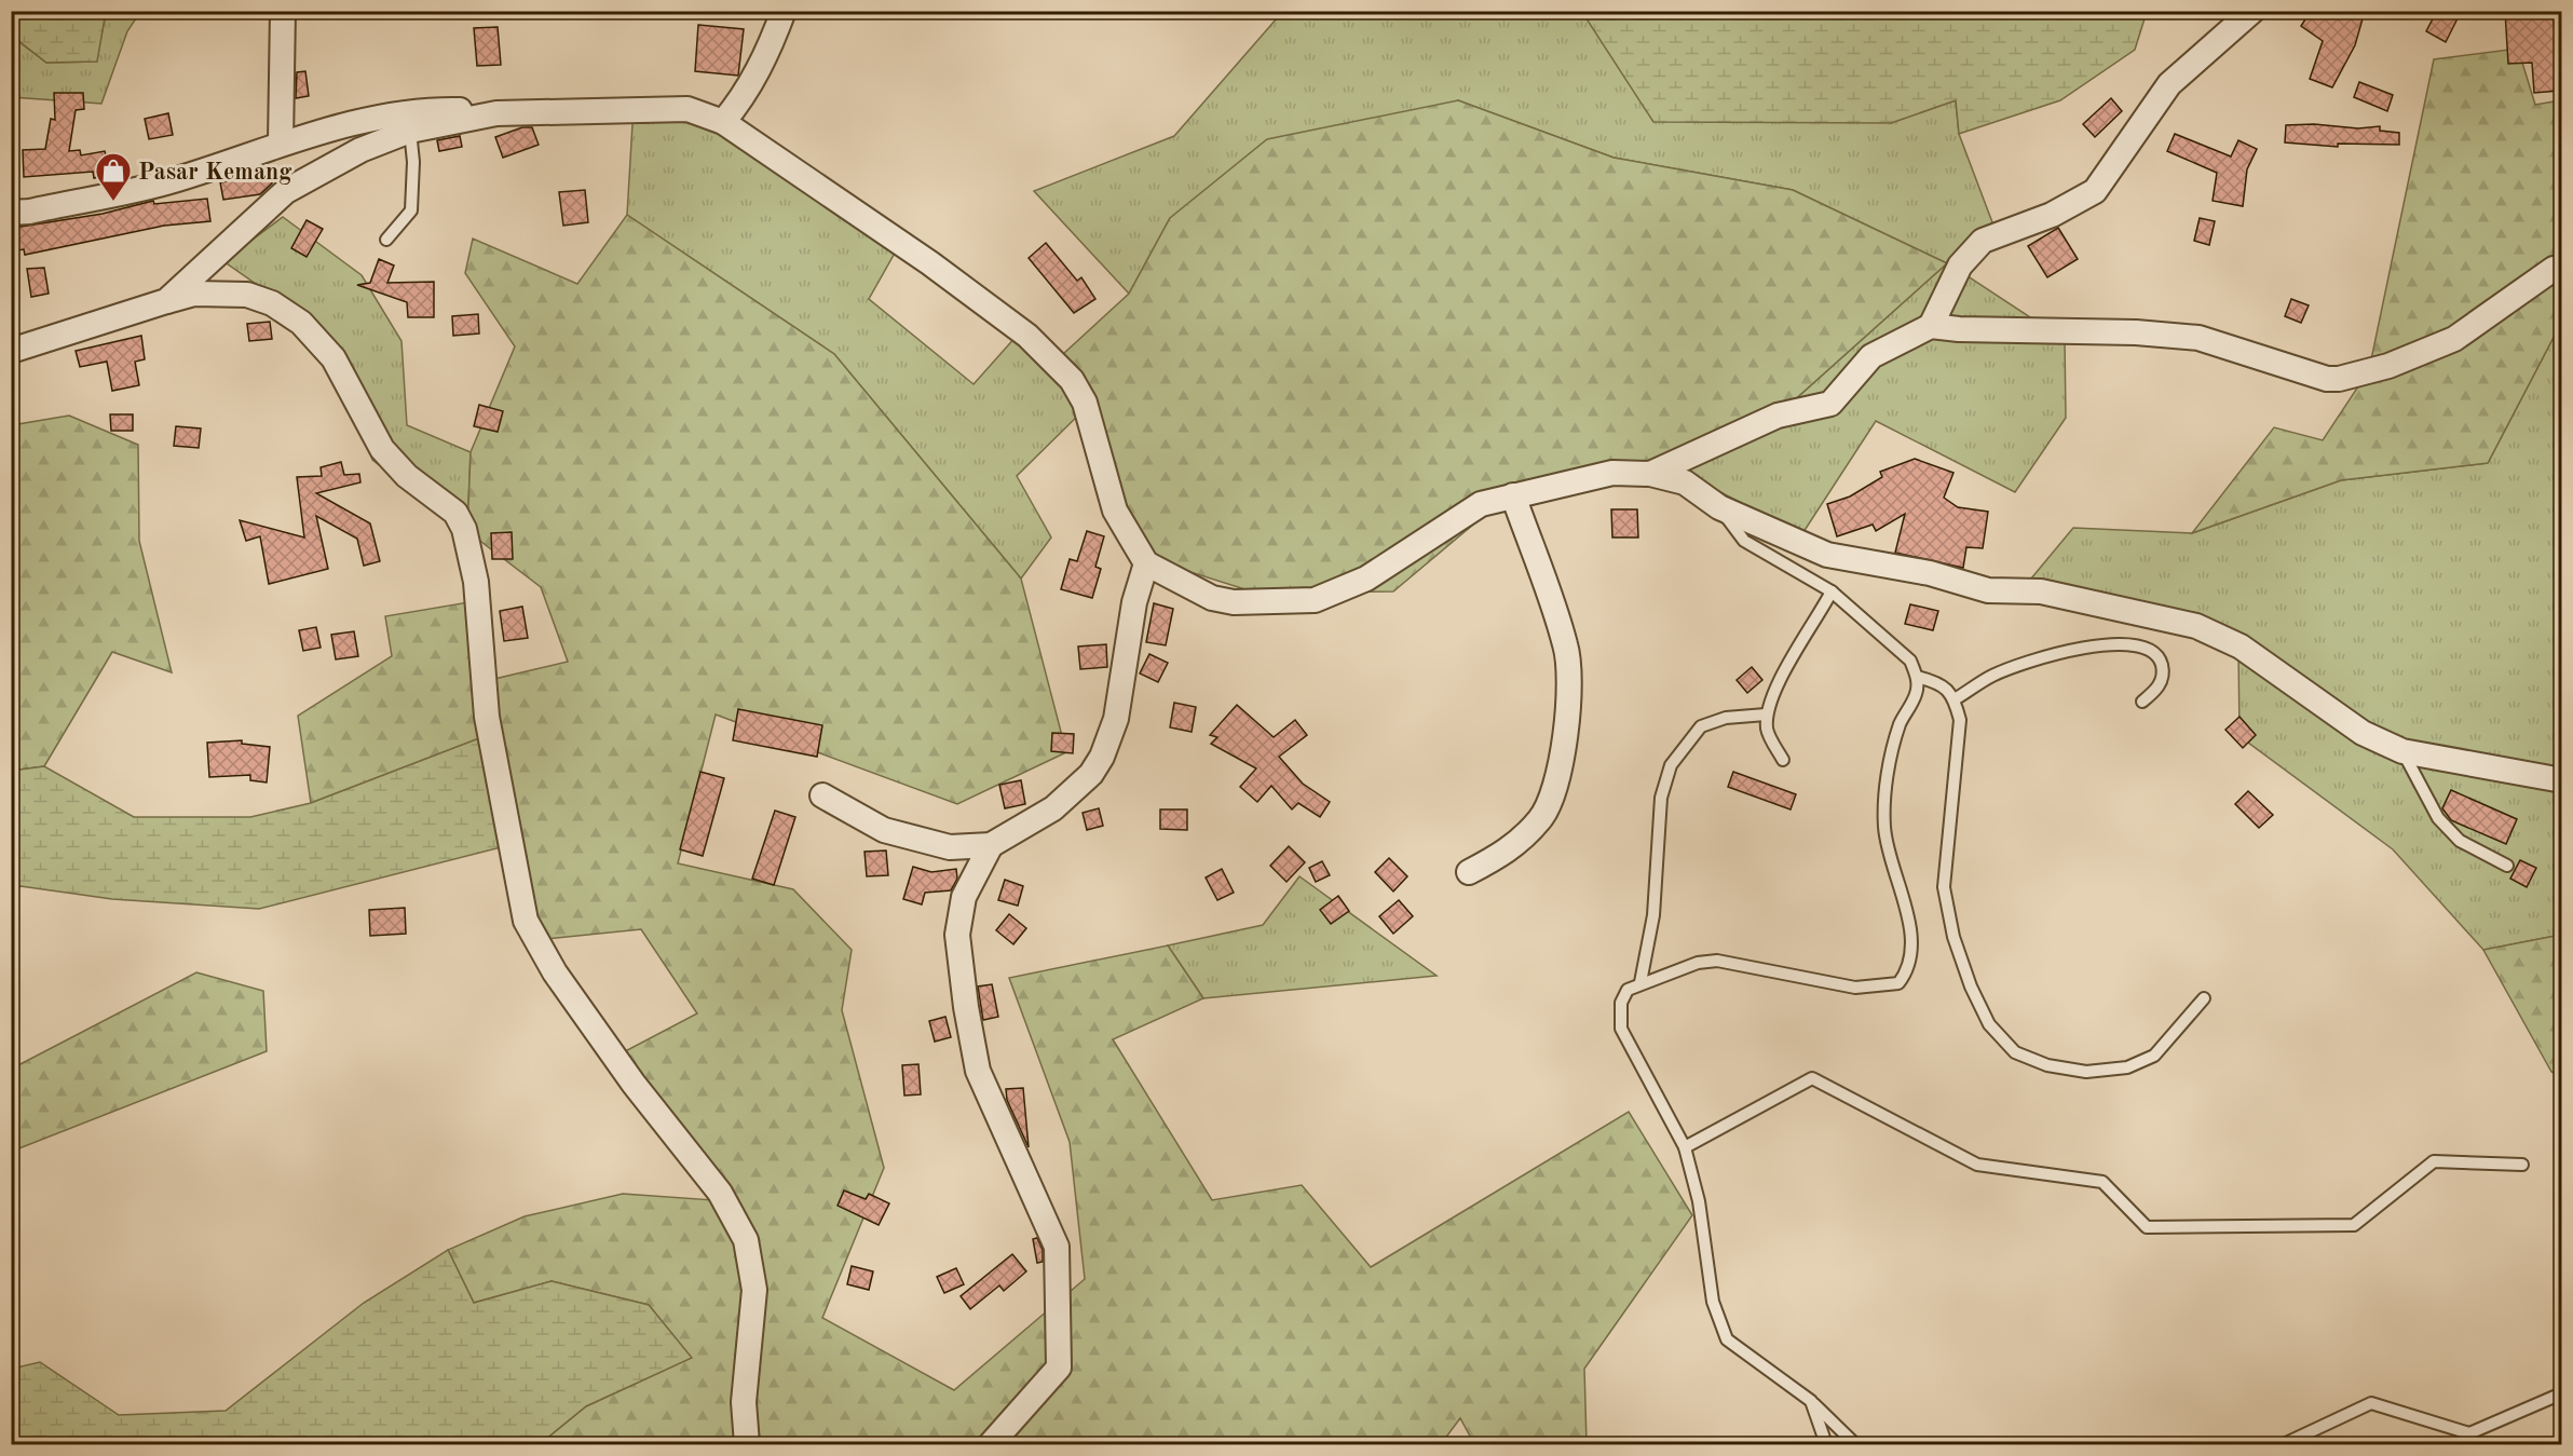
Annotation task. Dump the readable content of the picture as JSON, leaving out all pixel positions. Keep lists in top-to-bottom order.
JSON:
{
  "places": {
    "shop": ["Pasar Kemang"]
  }
}
